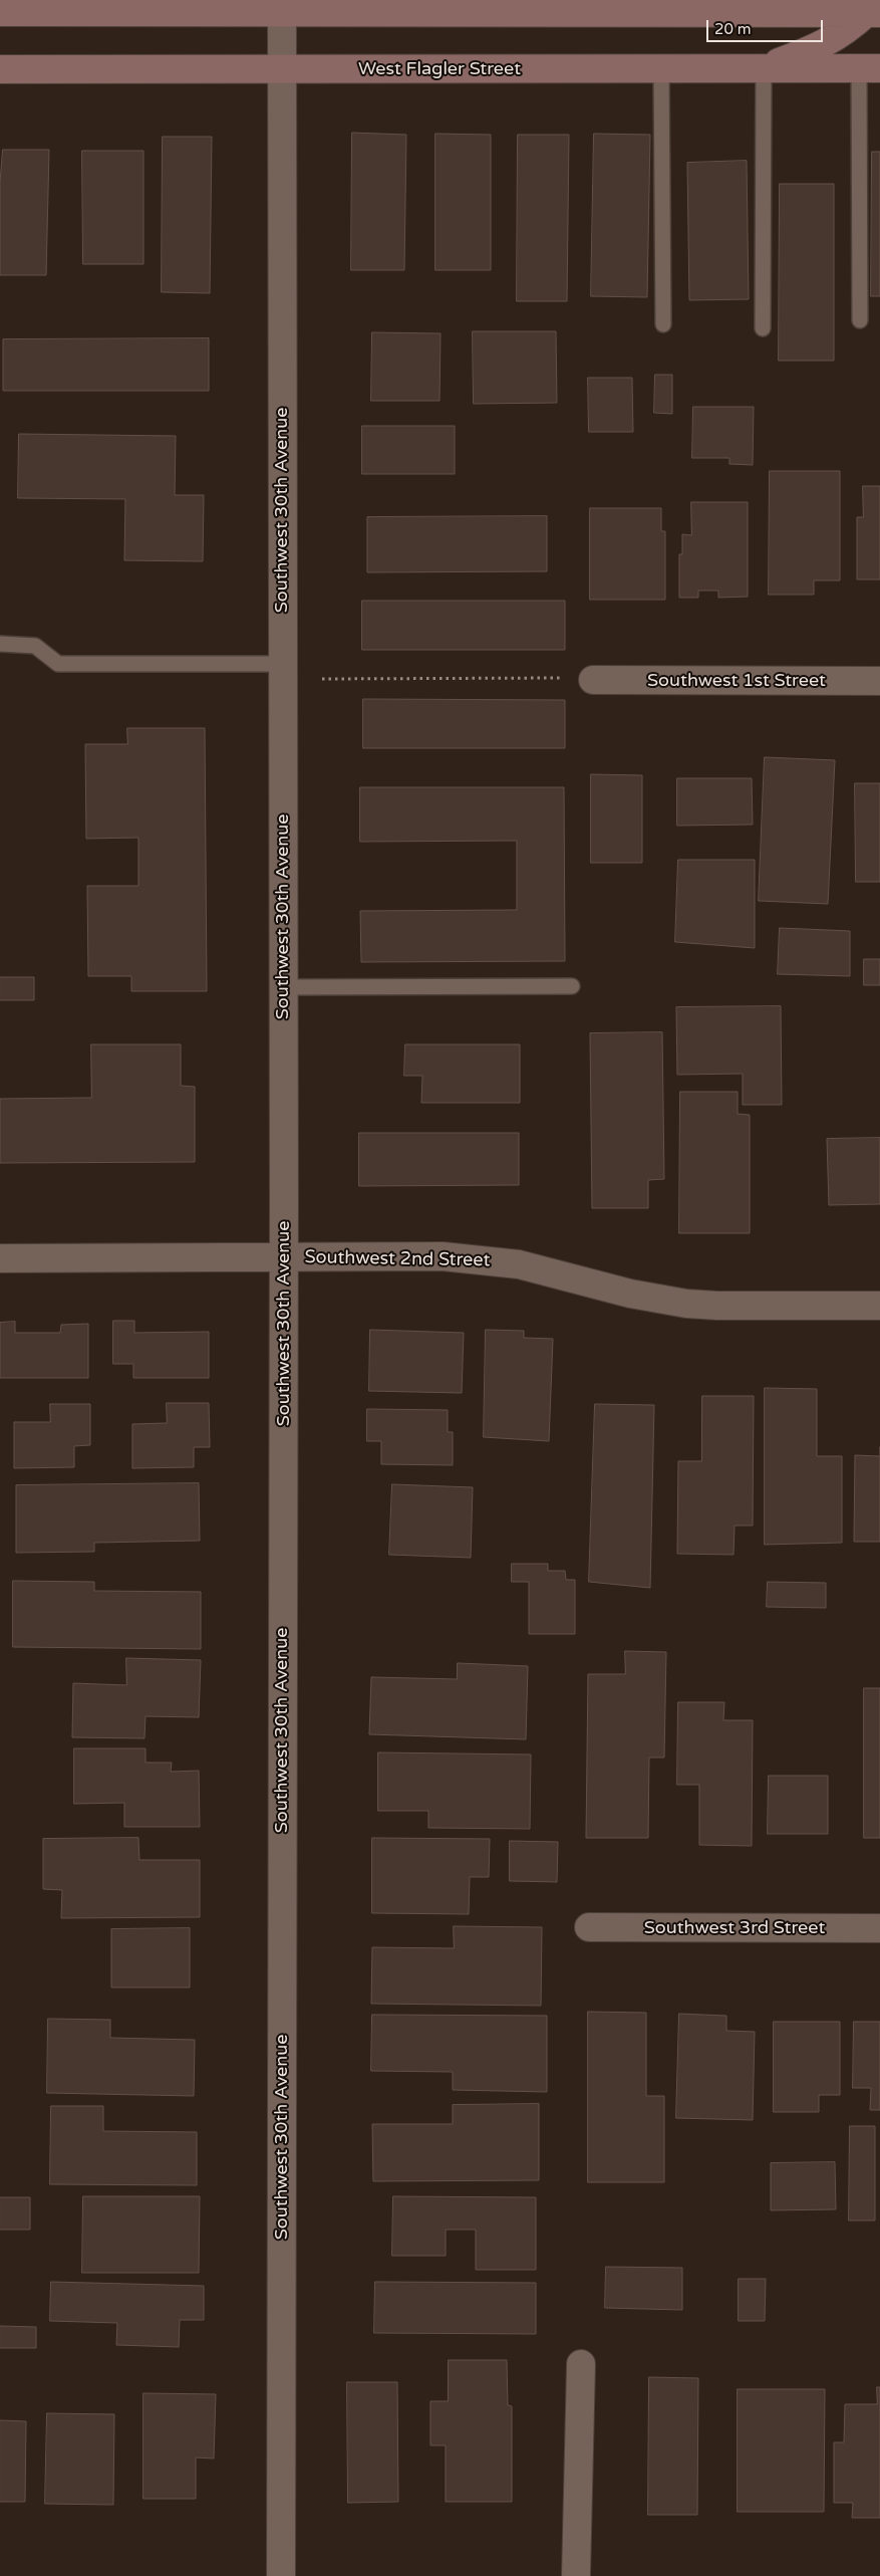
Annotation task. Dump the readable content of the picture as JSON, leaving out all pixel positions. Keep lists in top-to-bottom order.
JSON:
{
  "streets": {
    "main road": ["West Flagler Street"],
    "street": [
      "Southwest 30th Avenue",
      "Southwest 1st Street",
      "Southwest 2nd Street",
      "Southwest 3rd Street"
    ]
  },
  "crossings": [
    ["West Flagler Street", "Southwest 30th Avenue"],
    ["Southwest 30th Avenue", "Southwest 2nd Street"]
  ],
  "scale_bar": "20 m"
}
